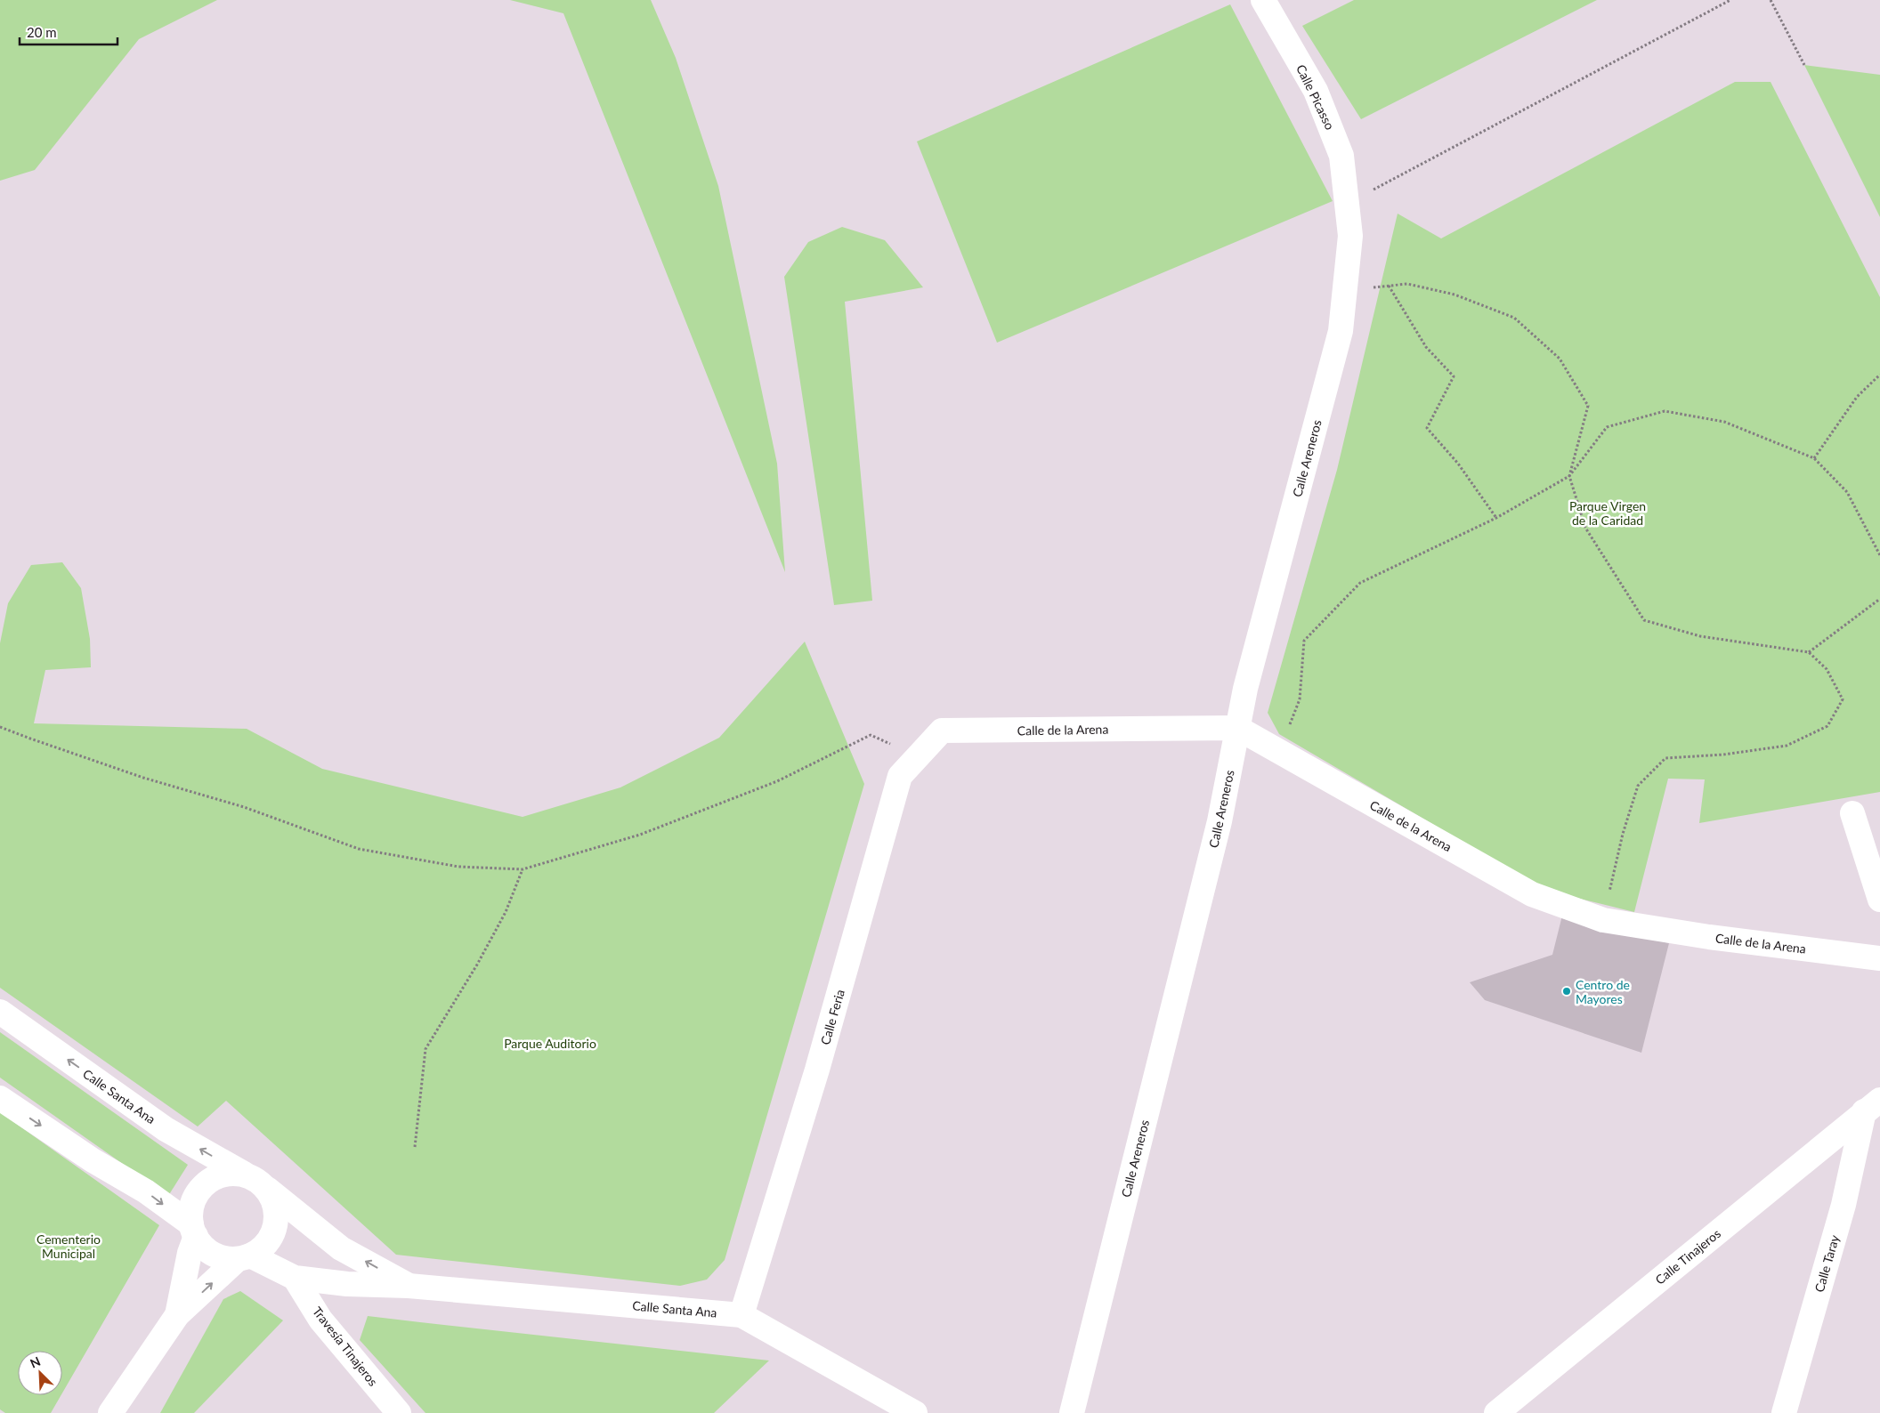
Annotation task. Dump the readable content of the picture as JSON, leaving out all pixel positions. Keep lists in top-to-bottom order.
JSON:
{
  "streets": {
    "street": [
      "Calle Picasso",
      "Calle Areneros",
      "Calle de la Arena",
      "Calle Feria",
      "Calle Santa Ana",
      "Calle Tinajeros",
      "Calle Taray",
      "Travesía Tinajeros"
    ]
  },
  "crossings": [
    ["Calle Picasso", "Calle Areneros"],
    ["Calle Areneros", "Calle de la Arena"],
    ["Calle de la Arena", "Calle Feria"],
    ["Calle Feria", "Calle Santa Ana"],
    ["Calle Santa Ana", "Travesía Tinajeros"],
    ["Calle Tinajeros", "Calle Taray"]
  ],
  "parks": ["Parque Virgen de la Caridad", "Parque Auditorio", "Cementerio Municipal"],
  "places": ["Centro de Mayores"],
  "scale_bar": "20 m",
  "north": "top left"
}
